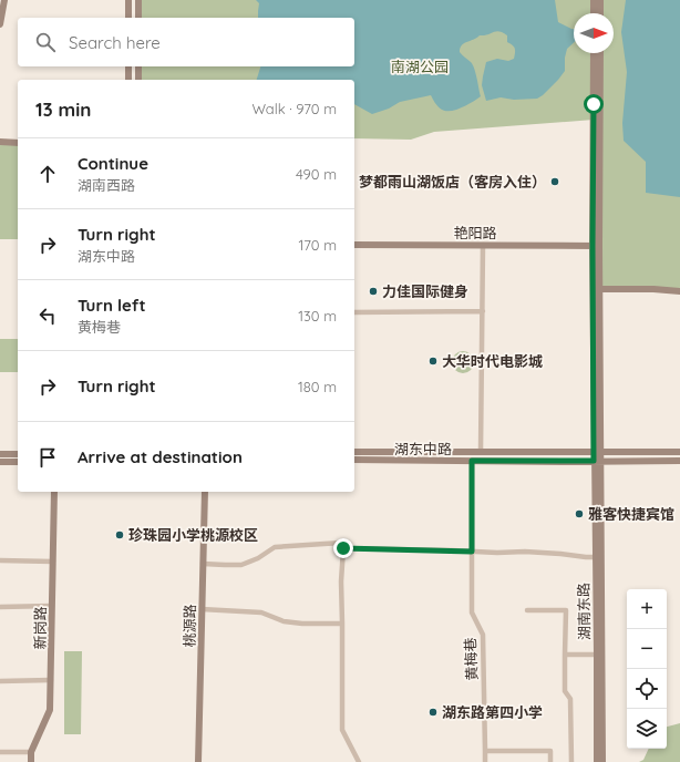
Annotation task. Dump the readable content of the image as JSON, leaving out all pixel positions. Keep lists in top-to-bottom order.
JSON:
{
  "streets": {
    "main road": [
      "艳阳路",
      "湖东中路",
      "湖南东路",
      "桃源路",
      "新岗路"
    ],
    "street": ["黄梅巷"]
  },
  "crossings": [
    ["湖东中路", "湖南东路"],
    ["湖东中路", "黄梅巷"]
  ],
  "parks": ["南湖公园"],
  "places": [
    "梦都雨山湖饭店（客房入住）",
    "力佳国际健身",
    "大华时代电影城",
    "雅客快捷宾馆",
    "珍珠园小学桃源校区",
    "湖东路第四小学"
  ],
  "north": "right",
  "page": {
    "search": "Search here",
    "heading": ["13 min", "Walk · 970 m"],
    "list": [
      ["Continue", "湖南西路", "490 m"],
      ["Turn right", "湖东中路", "170 m"],
      ["Turn left", "黄梅巷", "130 m"],
      ["Turn right", "180 m"],
      "Arrive at destination"
    ],
    "map_buttons": ["+", "−"]
  }
}
